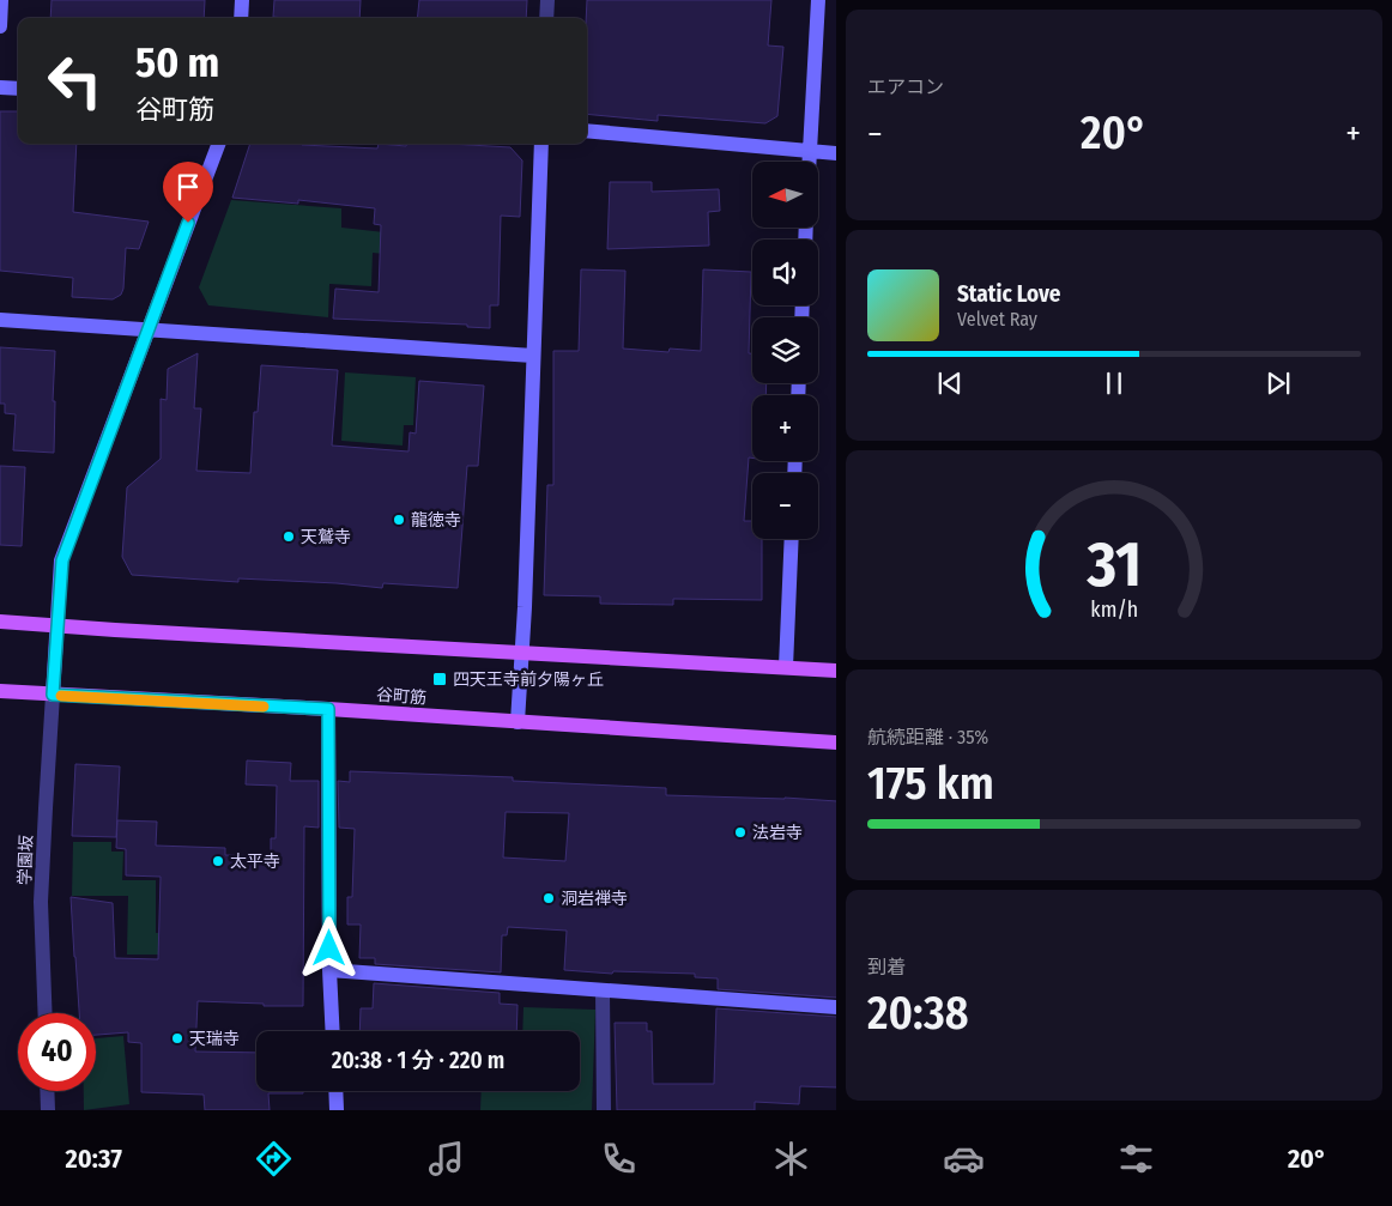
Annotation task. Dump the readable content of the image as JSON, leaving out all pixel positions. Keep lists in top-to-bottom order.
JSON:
{
  "streets": {
    "main road": ["谷町筋"],
    "street": ["学園坂"]
  },
  "crossings": [
    ["谷町筋", "学園坂"]
  ],
  "places": {
    "other": [
      "龍徳寺",
      "天鷲寺",
      "法岩寺",
      "太平寺",
      "洞岩禅寺",
      "天瑞寺"
    ],
    "transit": ["四天王寺前夕陽ヶ丘"]
  },
  "north": "left",
  "page": {
    "tile": [
      "エアコン",
      ["航続距離 · 35%", "175 km"],
      ["到着", "20:38"]
    ],
    "turn": ["50 m", "谷町筋"],
    "heat": ["−", "20°", "+"],
    "map_buttons": ["+", "−"],
    "song": ["Static Love", "Velvet Ray"],
    "limit": "40",
    "trip": "20:38 · 1 分 · 220 m",
    "tabs": ["20:37", "20°"],
    "gauge": ["31", "km/h"]
  }
}
